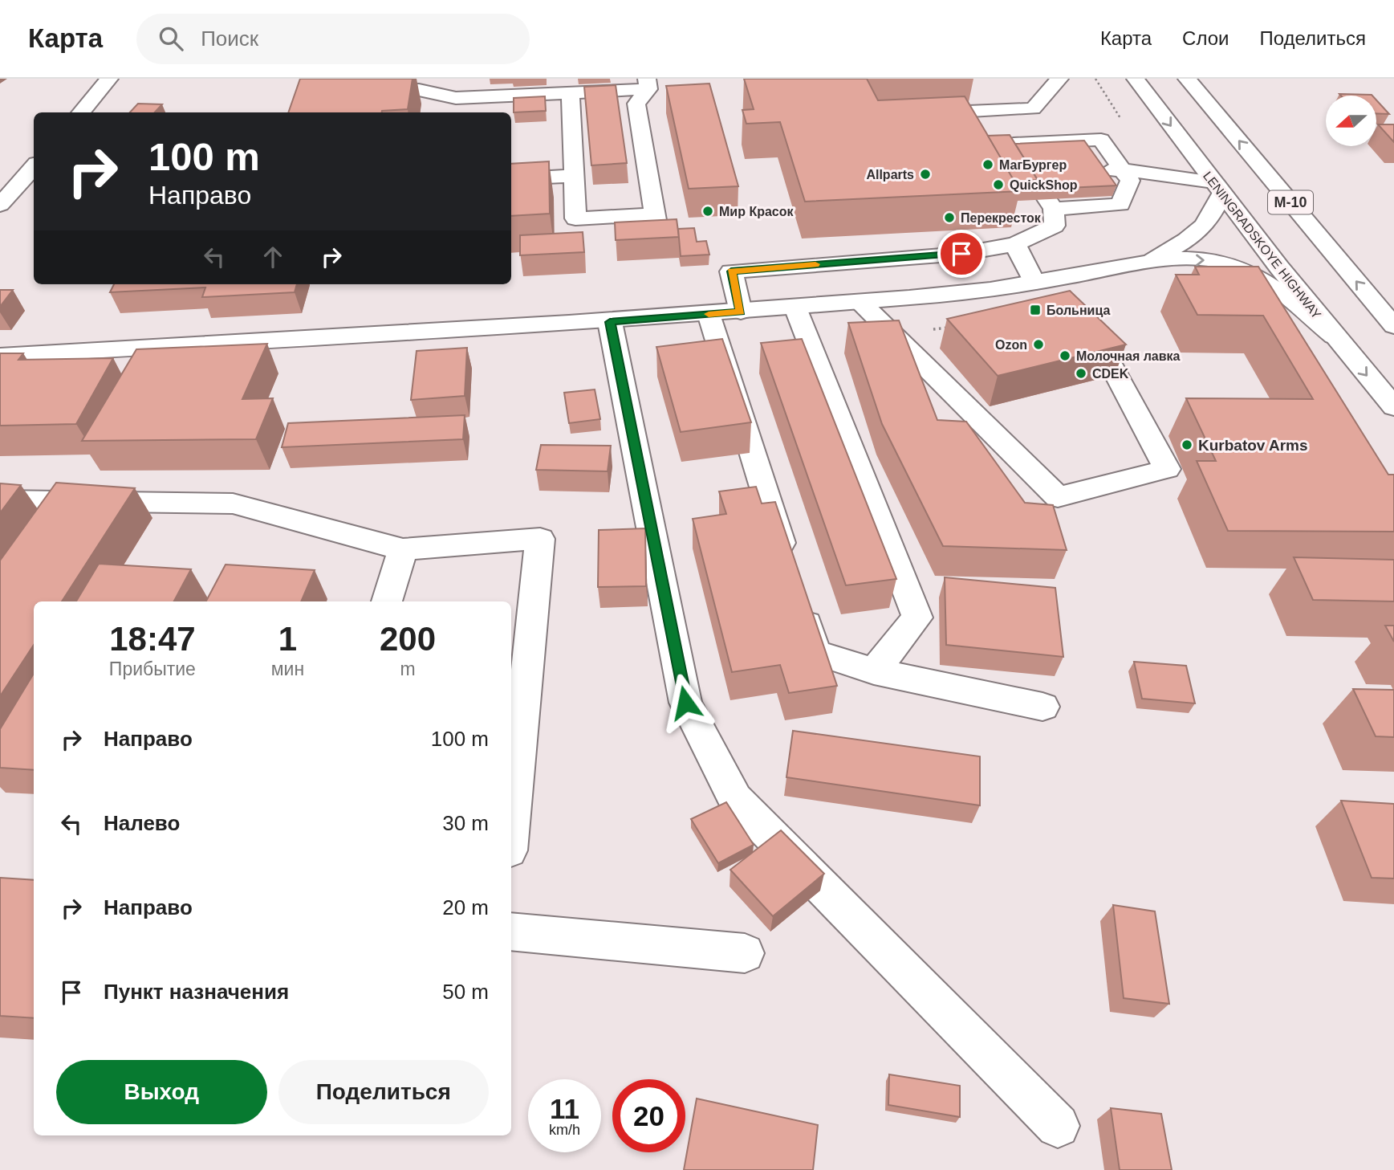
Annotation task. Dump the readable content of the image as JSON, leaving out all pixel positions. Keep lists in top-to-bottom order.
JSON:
{
  "streets": {
    "main road": ["М-10", "LENINGRADSKOYE HIGHWAY"]
  },
  "places": {
    "other": [
      "МагБургер",
      "Allparts",
      "QuickShop",
      "Мир Красок",
      "Перекресток",
      "Ozon",
      "Молочная лавка",
      "CDEK",
      "Kurbatov Arms"
    ],
    "transit": ["Больница"]
  },
  "north": "left",
  "page": {
    "header": "Карта",
    "search": "Поиск",
    "nav": ["Карта", "Слои", "Поделиться"],
    "turn": ["100 m", "Направо"],
    "eta": [
      "18:47",
      "Прибытие",
      "1",
      "мин",
      "200",
      "m"
    ],
    "list": [
      {
        "name": "Направо",
        "value": "100 m"
      },
      {
        "name": "Налево",
        "value": "30 m"
      },
      {
        "name": "Направо",
        "value": "20 m"
      },
      {
        "name": "Пункт назначения",
        "value": "50 m"
      }
    ],
    "buttons": ["Выход", "Поделиться"],
    "speed": "11 km/h",
    "limit": "20"
  }
}
